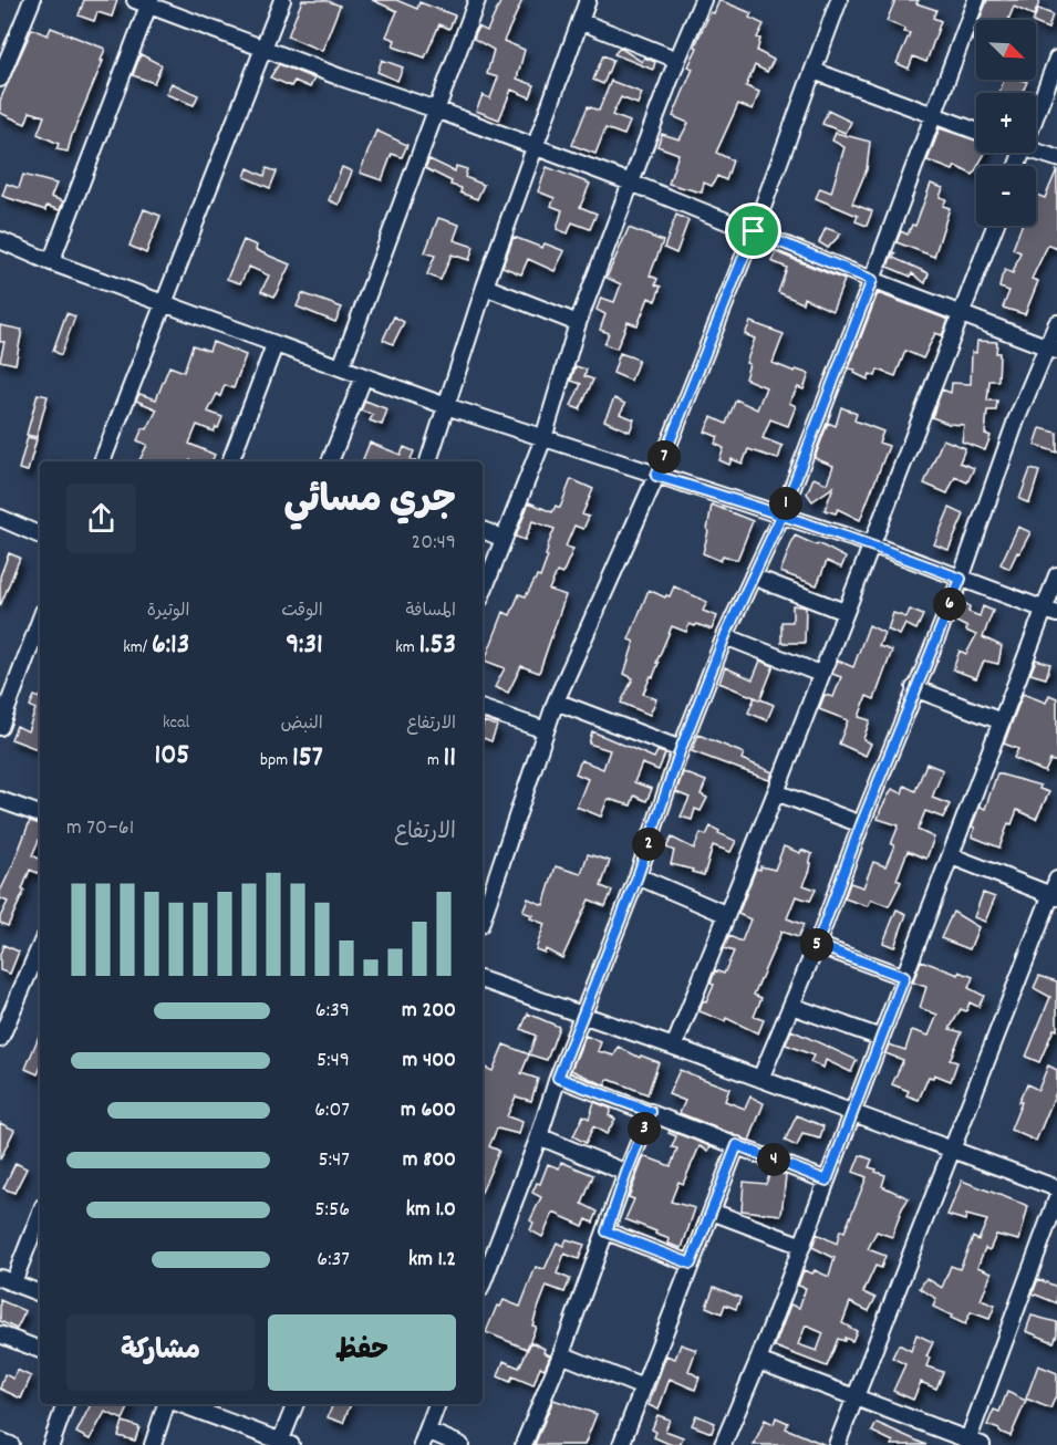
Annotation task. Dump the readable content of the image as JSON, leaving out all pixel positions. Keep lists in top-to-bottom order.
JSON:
{
  "north": "bottom right",
  "page": {
    "map_buttons": ["+", "−"],
    "pins": [
      "7",
      "1",
      "6",
      "2",
      "5",
      "3",
      "4"
    ],
    "heading": ["جري مسائي", "20:49"],
    "stats": [
      ["المسافة", "1.53 km"],
      ["الوقت", "9:31"],
      ["الوتيرة", "6:13 /km"],
      ["الارتفاع", "11 m"],
      ["النبض", "157 bpm"],
      ["kcal", "105"]
    ],
    "chart": ["الارتفاع", "61–70 m"],
    "list": [
      {
        "name": "200 m",
        "note": "6:39"
      },
      {
        "name": "400 m",
        "note": "5:49"
      },
      {
        "name": "600 m",
        "note": "6:07"
      },
      {
        "name": "800 m",
        "note": "5:47"
      },
      {
        "name": "1.0 km",
        "note": "5:56"
      },
      {
        "name": "1.2 km",
        "note": "6:37"
      }
    ],
    "buttons": ["حفظ", "مشاركة"]
  }
}
